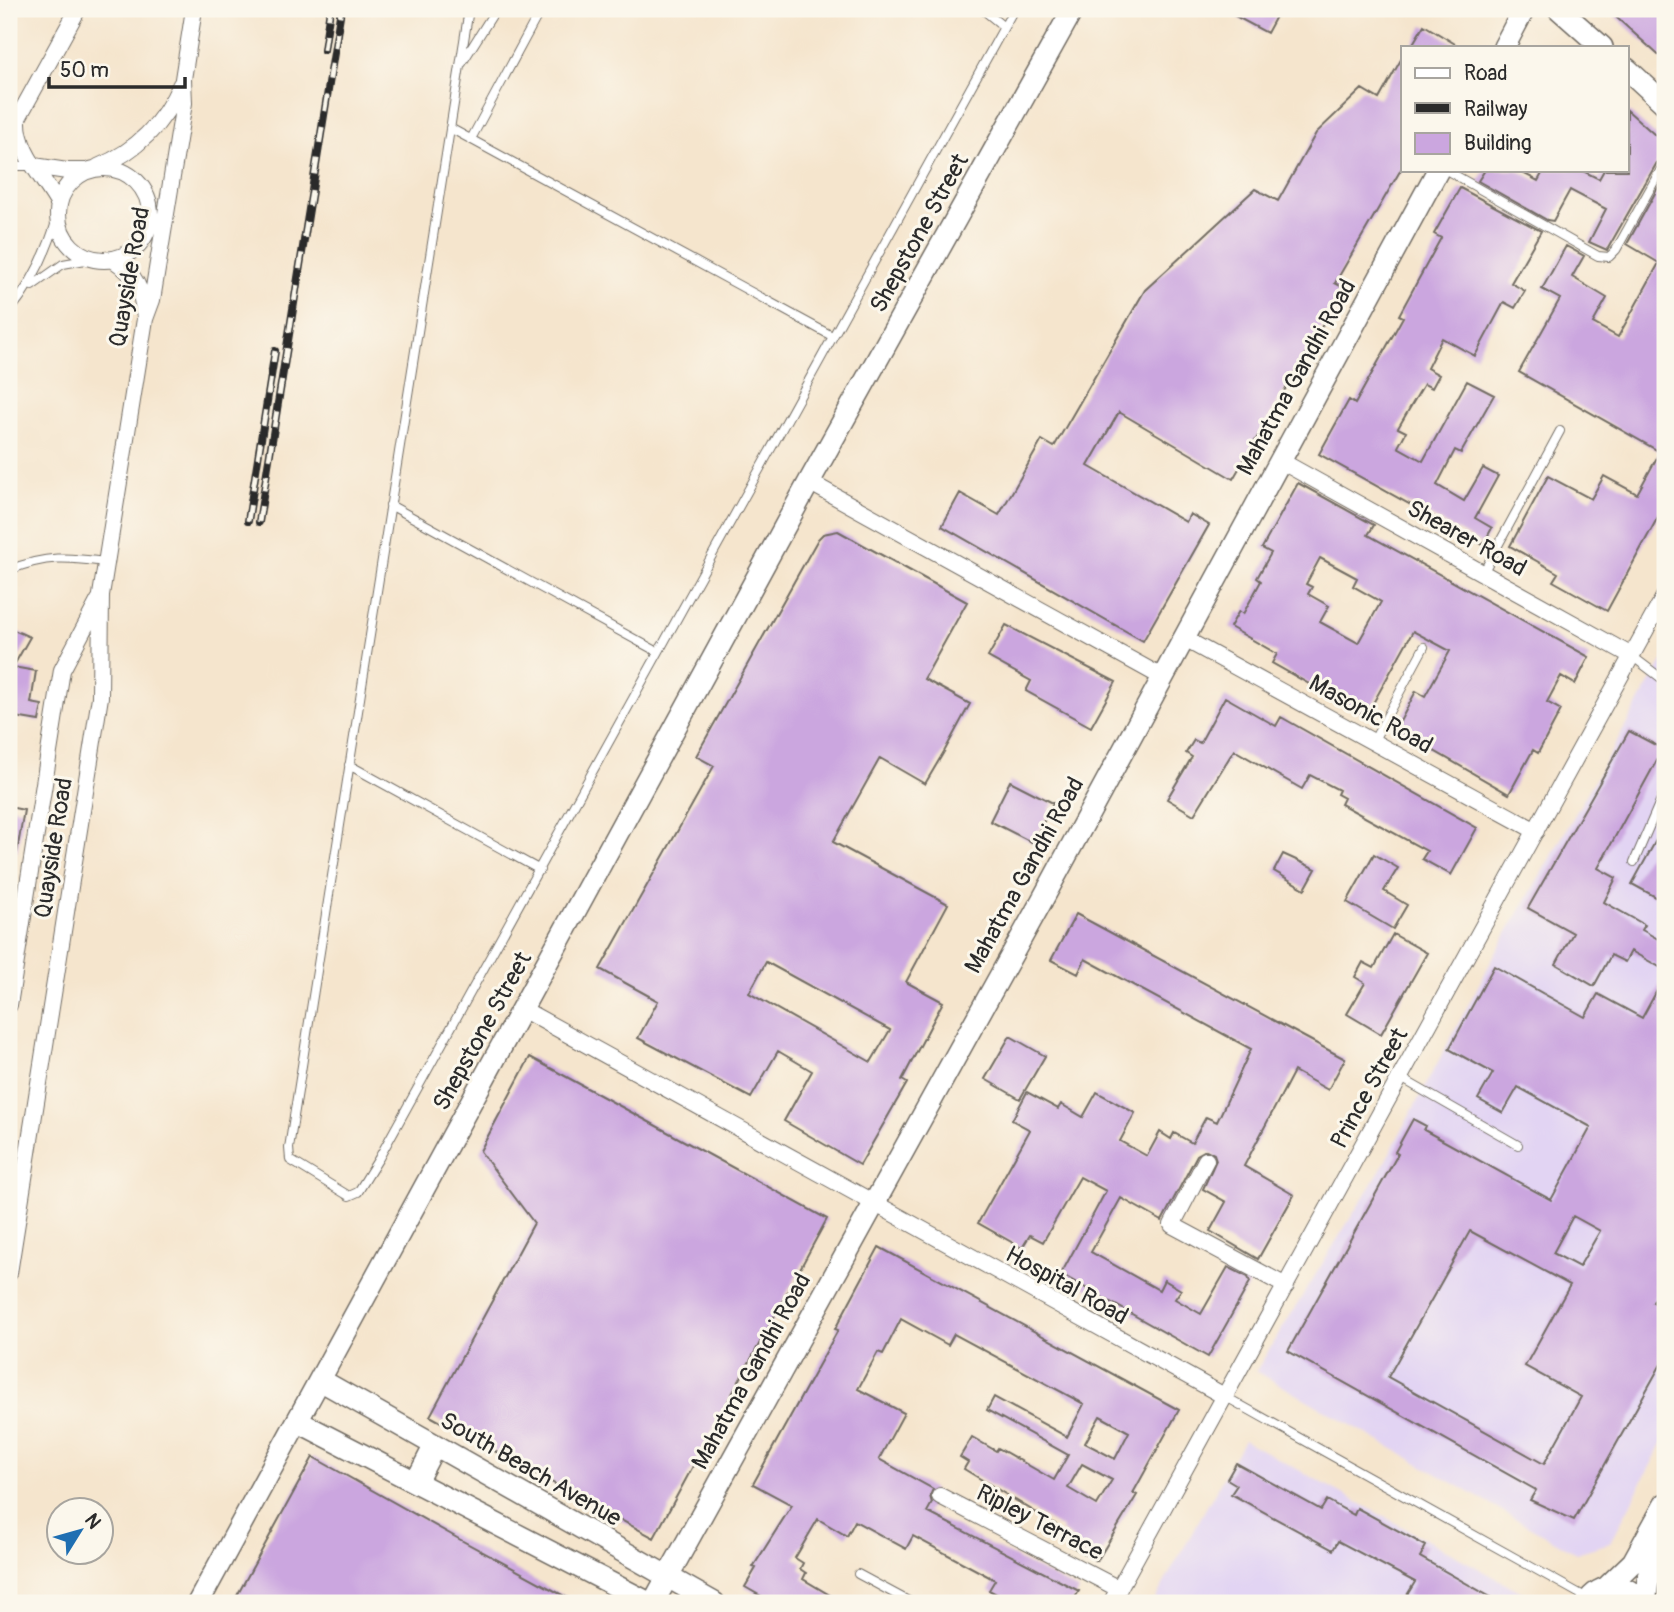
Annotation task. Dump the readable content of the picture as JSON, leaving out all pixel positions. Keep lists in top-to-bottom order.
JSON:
{
  "streets": {
    "main road": ["Shepstone Street", "Mahatma Gandhi Road", "South Beach Avenue"],
    "street": [
      "Quayside Road",
      "Shearer Road",
      "Masonic Road",
      "Prince Street",
      "Hospital Road",
      "Ripley Terrace"
    ]
  },
  "crossings": [
    ["Shepstone Street", "Hospital Road"],
    ["Shepstone Street", "South Beach Avenue"],
    ["Mahatma Gandhi Road", "Shearer Road"],
    ["Mahatma Gandhi Road", "Masonic Road"],
    ["Mahatma Gandhi Road", "Hospital Road"],
    ["Mahatma Gandhi Road", "South Beach Avenue"],
    ["Shearer Road", "Prince Street"],
    ["Masonic Road", "Prince Street"],
    ["Prince Street", "Hospital Road"],
    ["Prince Street", "Ripley Terrace"]
  ],
  "legend": ["Road", "Railway", "Building"],
  "scale_bar": "50 m",
  "north": "top right"
}
